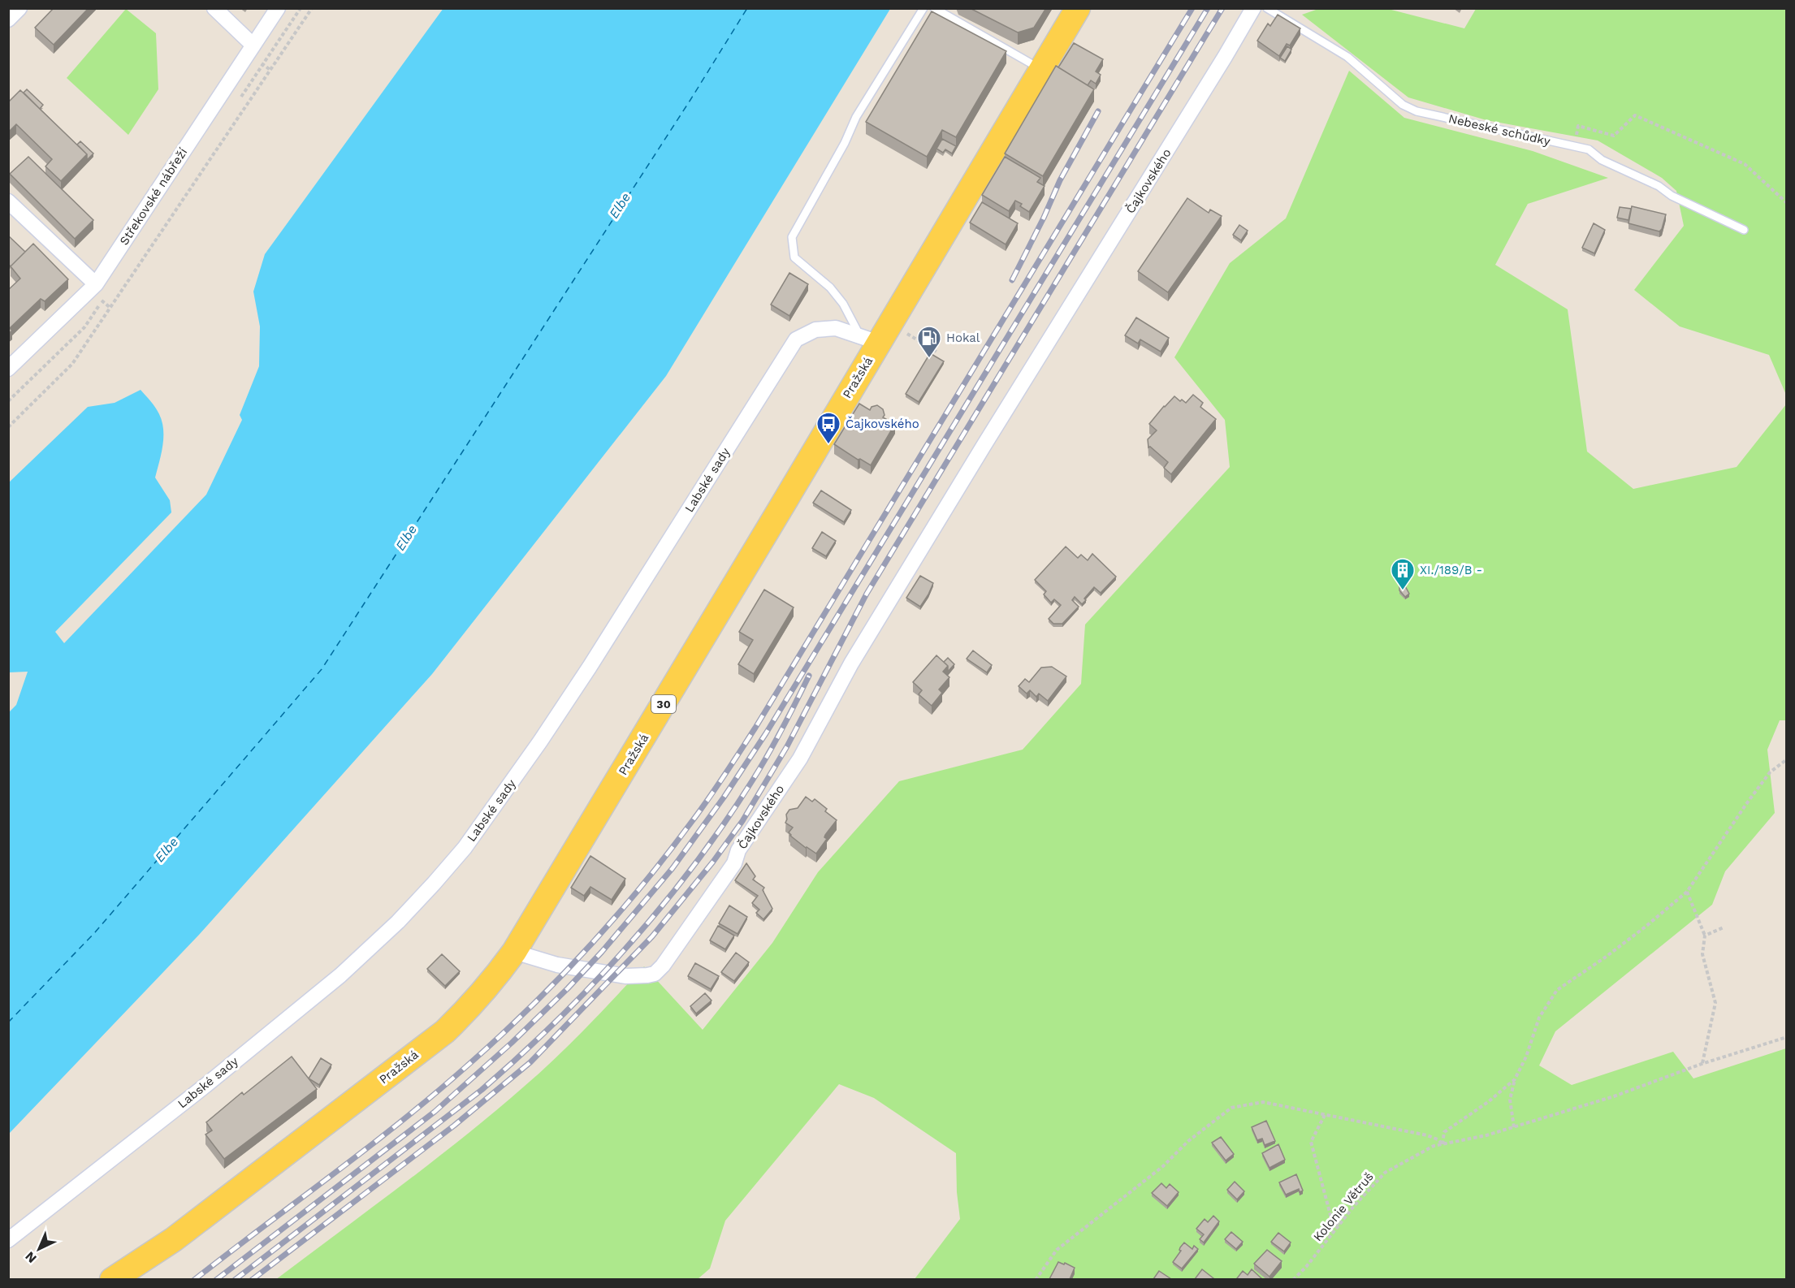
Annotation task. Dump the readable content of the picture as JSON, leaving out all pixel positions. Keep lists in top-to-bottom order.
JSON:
{
  "streets": {
    "main road": ["Pražská", "30"],
    "street": ["Čajkovského", "Střekovské nábřeží", "Labské sady"],
    "lane": ["Nebeské schůdky"],
    "path": ["Kolonie Větruš"]
  },
  "crossings": [
    ["Čajkovského", "Pražská"],
    ["Pražská", "Labské sady"]
  ],
  "water": ["Elbe"],
  "places": {
    "fuel station": ["Hokal"],
    "bus stop": ["Čajkovského"],
    "building": ["XI./189/B -"]
  },
  "north": "bottom left"
}
